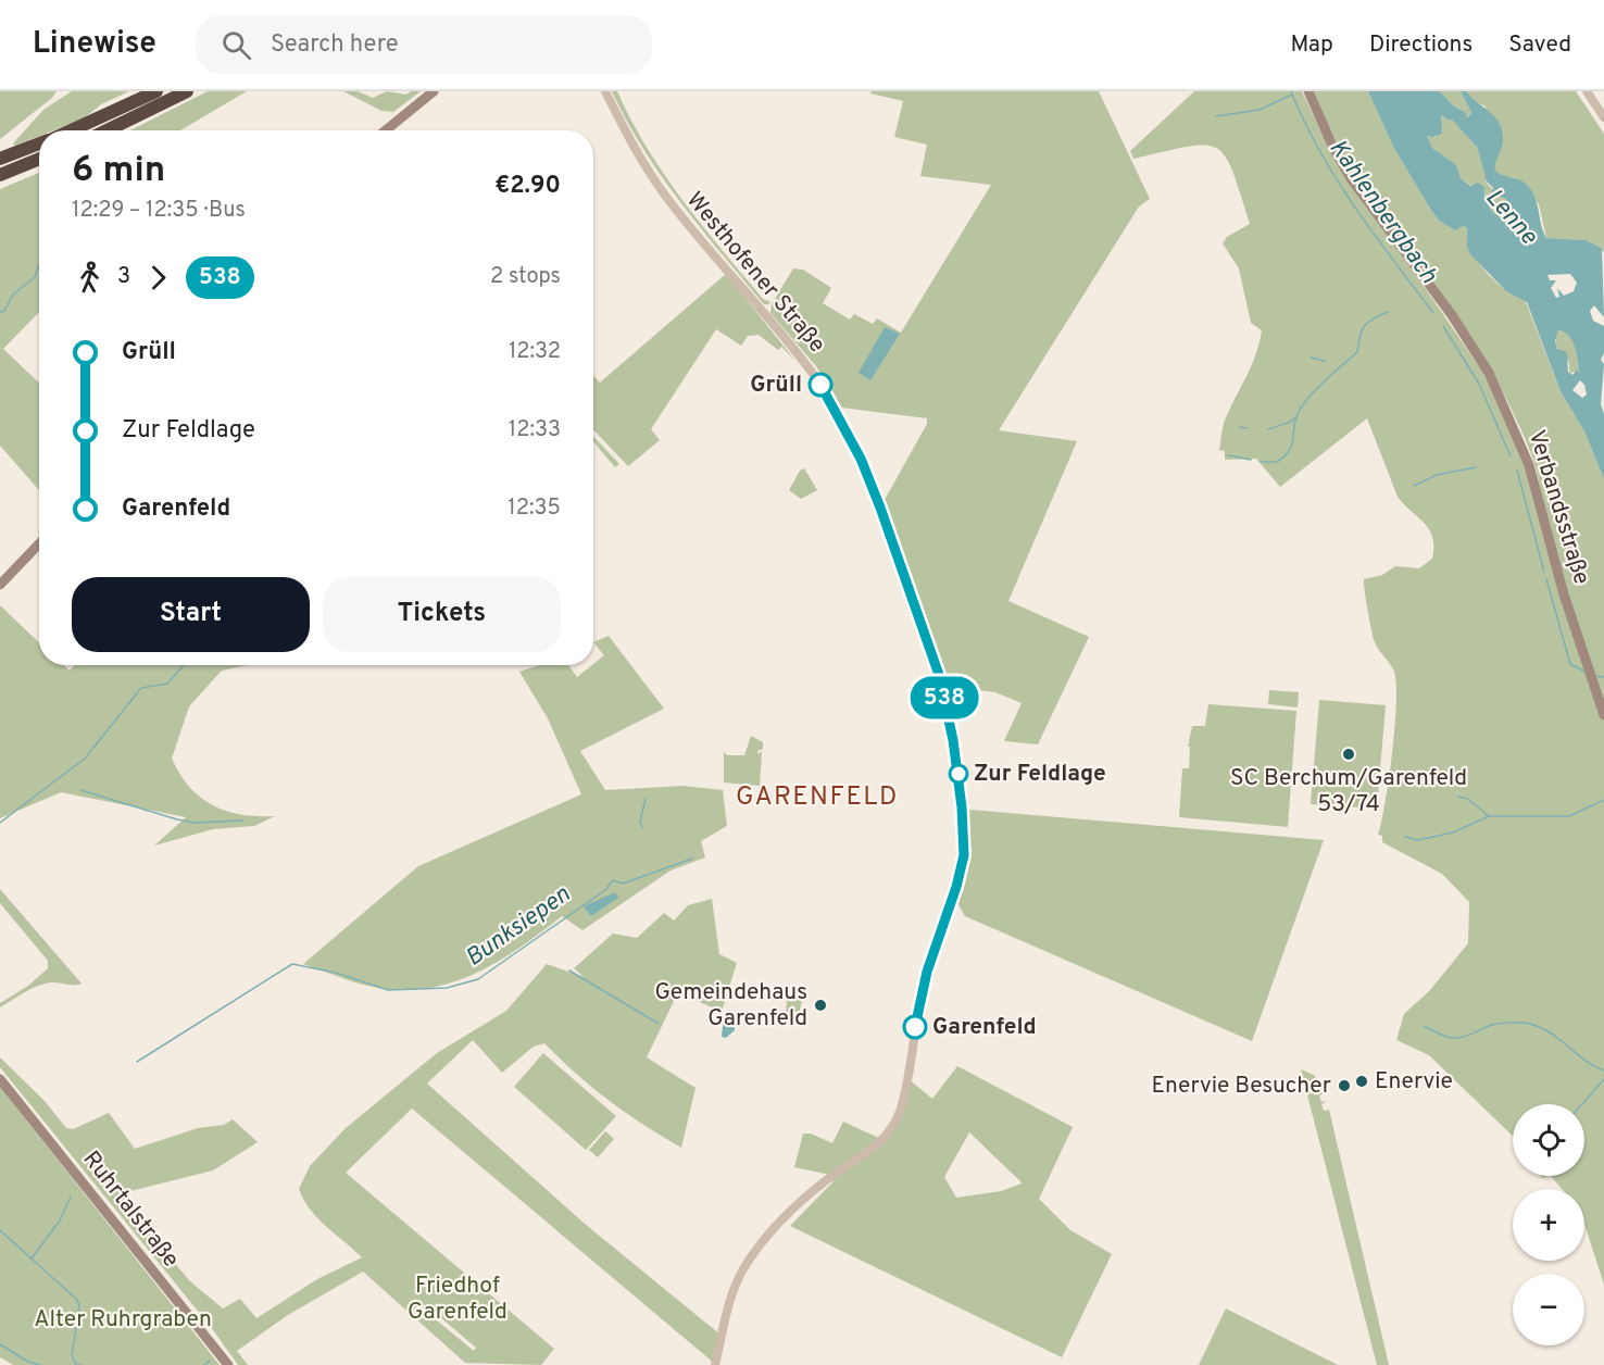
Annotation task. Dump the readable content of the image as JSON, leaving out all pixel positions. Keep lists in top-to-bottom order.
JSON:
{
  "streets": {
    "main road": ["Verbandsstraße", "Ruhrtalstraße"],
    "street": ["Westhofener Straße"]
  },
  "districts": ["GARENFELD"],
  "water": ["Kahlenbergbach", "Lenne", "Bunksiepen"],
  "parks": ["Friedhof Garenfeld", "Alter Ruhrgraben"],
  "places": [
    "Grüll",
    "SC Berchum/Garenfeld 53/74",
    "Zur Feldlage",
    "Gemeindehaus Garenfeld",
    "Garenfeld",
    "Enervie",
    "Enervie Besucher"
  ],
  "lines": ["bus line 538"],
  "page": {
    "header": "Linewise",
    "search": "Search here",
    "nav": ["Map", "Directions", "Saved"],
    "on_map": "538",
    "heading": ["6 min", "12:29 – 12:35 · Bus", "€2.90"],
    "legs": ["3", "538", "2 stops"],
    "list": [
      {
        "name": "Grüll",
        "value": "12:32"
      },
      {
        "name": "Zur Feldlage",
        "value": "12:33"
      },
      {
        "name": "Garenfeld",
        "value": "12:35"
      }
    ],
    "buttons": ["Start", "Tickets"],
    "map_buttons": ["+", "−"]
  }
}
